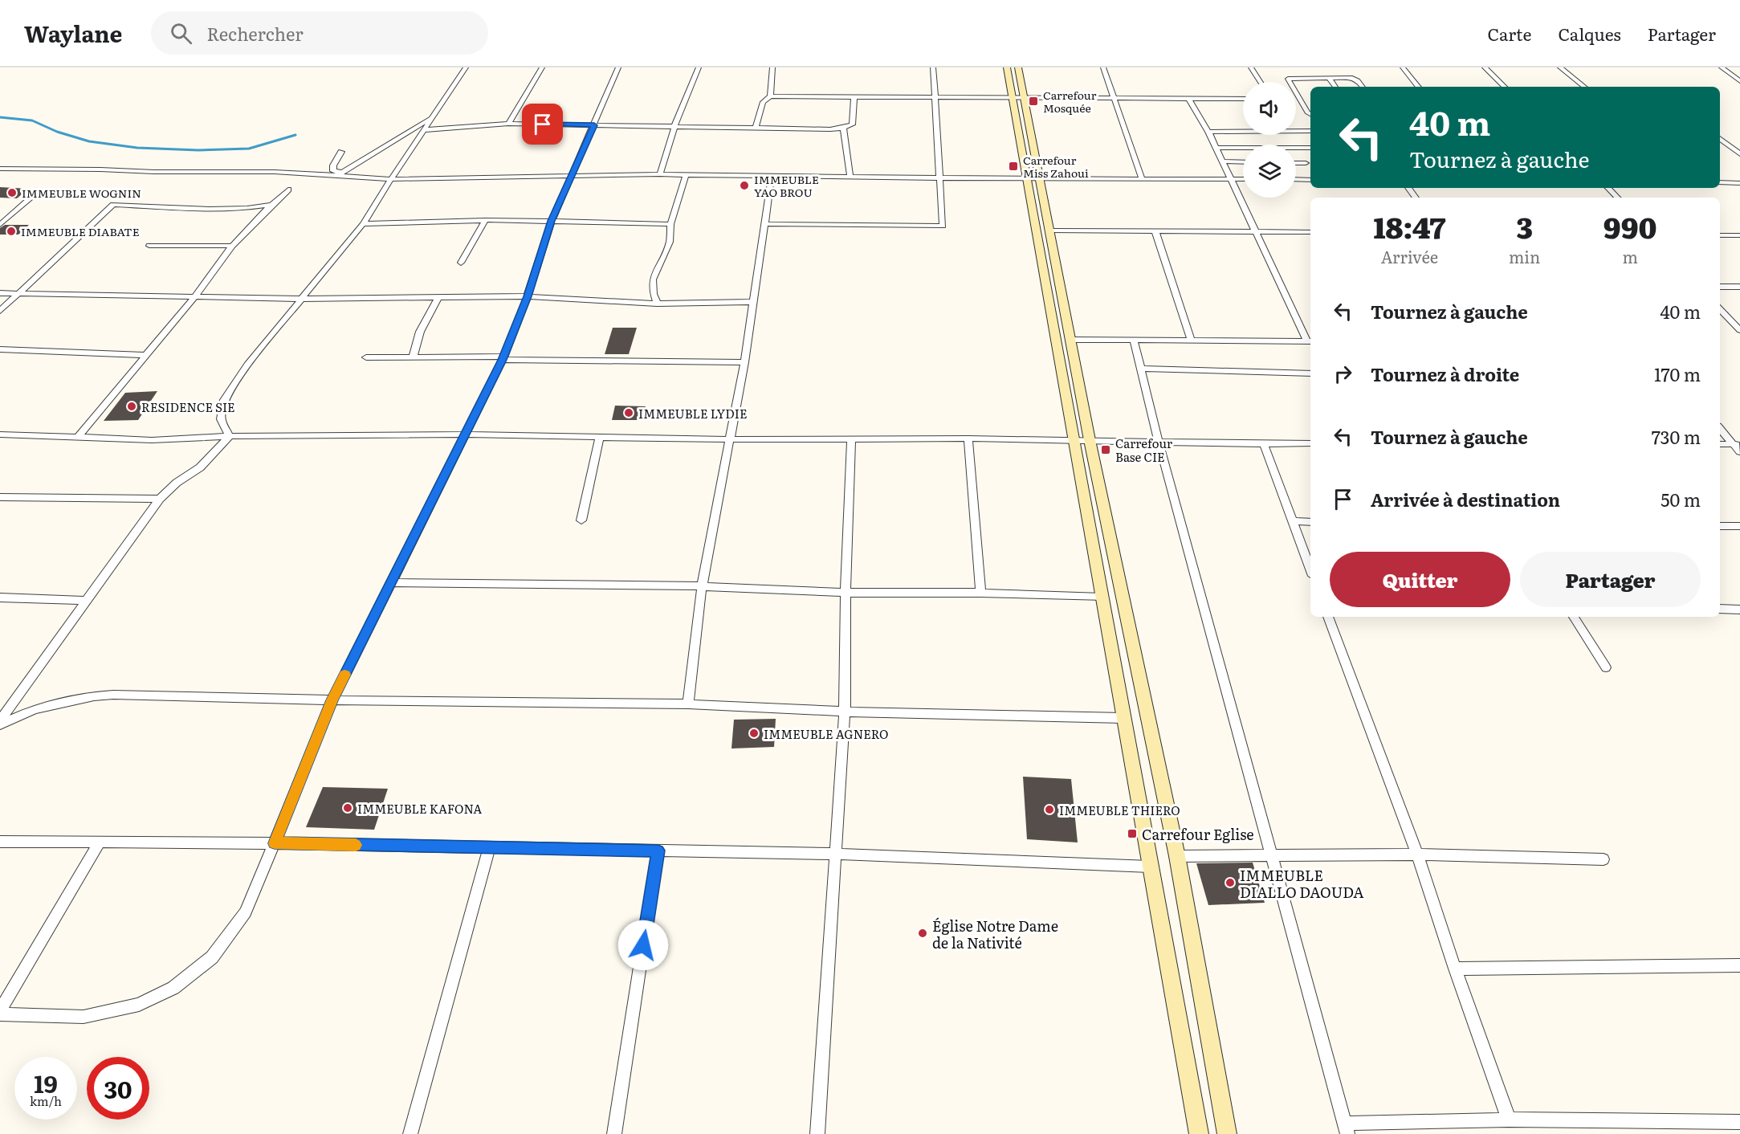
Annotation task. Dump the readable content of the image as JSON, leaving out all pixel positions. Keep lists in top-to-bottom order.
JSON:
{
  "places": {
    "transit": [
      "Carrefour Mosquée",
      "Carrefour Miss Zahoui",
      "Carrefour Base CIE",
      "Carrefour Eglise"
    ],
    "other": [
      "IMMEUBLE YAO BROU",
      "IMMEUBLE WOGNIN",
      "IMMEUBLE DIABATE",
      "RESIDENCE SIE",
      "IMMEUBLE LYDIE",
      "IMMEUBLE AGNERO",
      "IMMEUBLE KAFONA",
      "IMMEUBLE THIERO",
      "IMMEUBLE DIALLO DAOUDA",
      "Église Notre Dame de la Nativité"
    ]
  },
  "page": {
    "header": "Waylane",
    "search": "Rechercher",
    "nav": ["Carte", "Calques", "Partager"],
    "turn": ["40 m", "Tournez à gauche"],
    "eta": [
      "18:47",
      "Arrivée",
      "3",
      "min",
      "990",
      "m"
    ],
    "list": [
      {
        "name": "Tournez à gauche",
        "value": "40 m"
      },
      {
        "name": "Tournez à droite",
        "value": "170 m"
      },
      {
        "name": "Tournez à gauche",
        "value": "730 m"
      },
      {
        "name": "Arrivée à destination",
        "value": "50 m"
      }
    ],
    "buttons": ["Quitter", "Partager"],
    "speed": "19 km/h",
    "limit": "30"
  }
}
